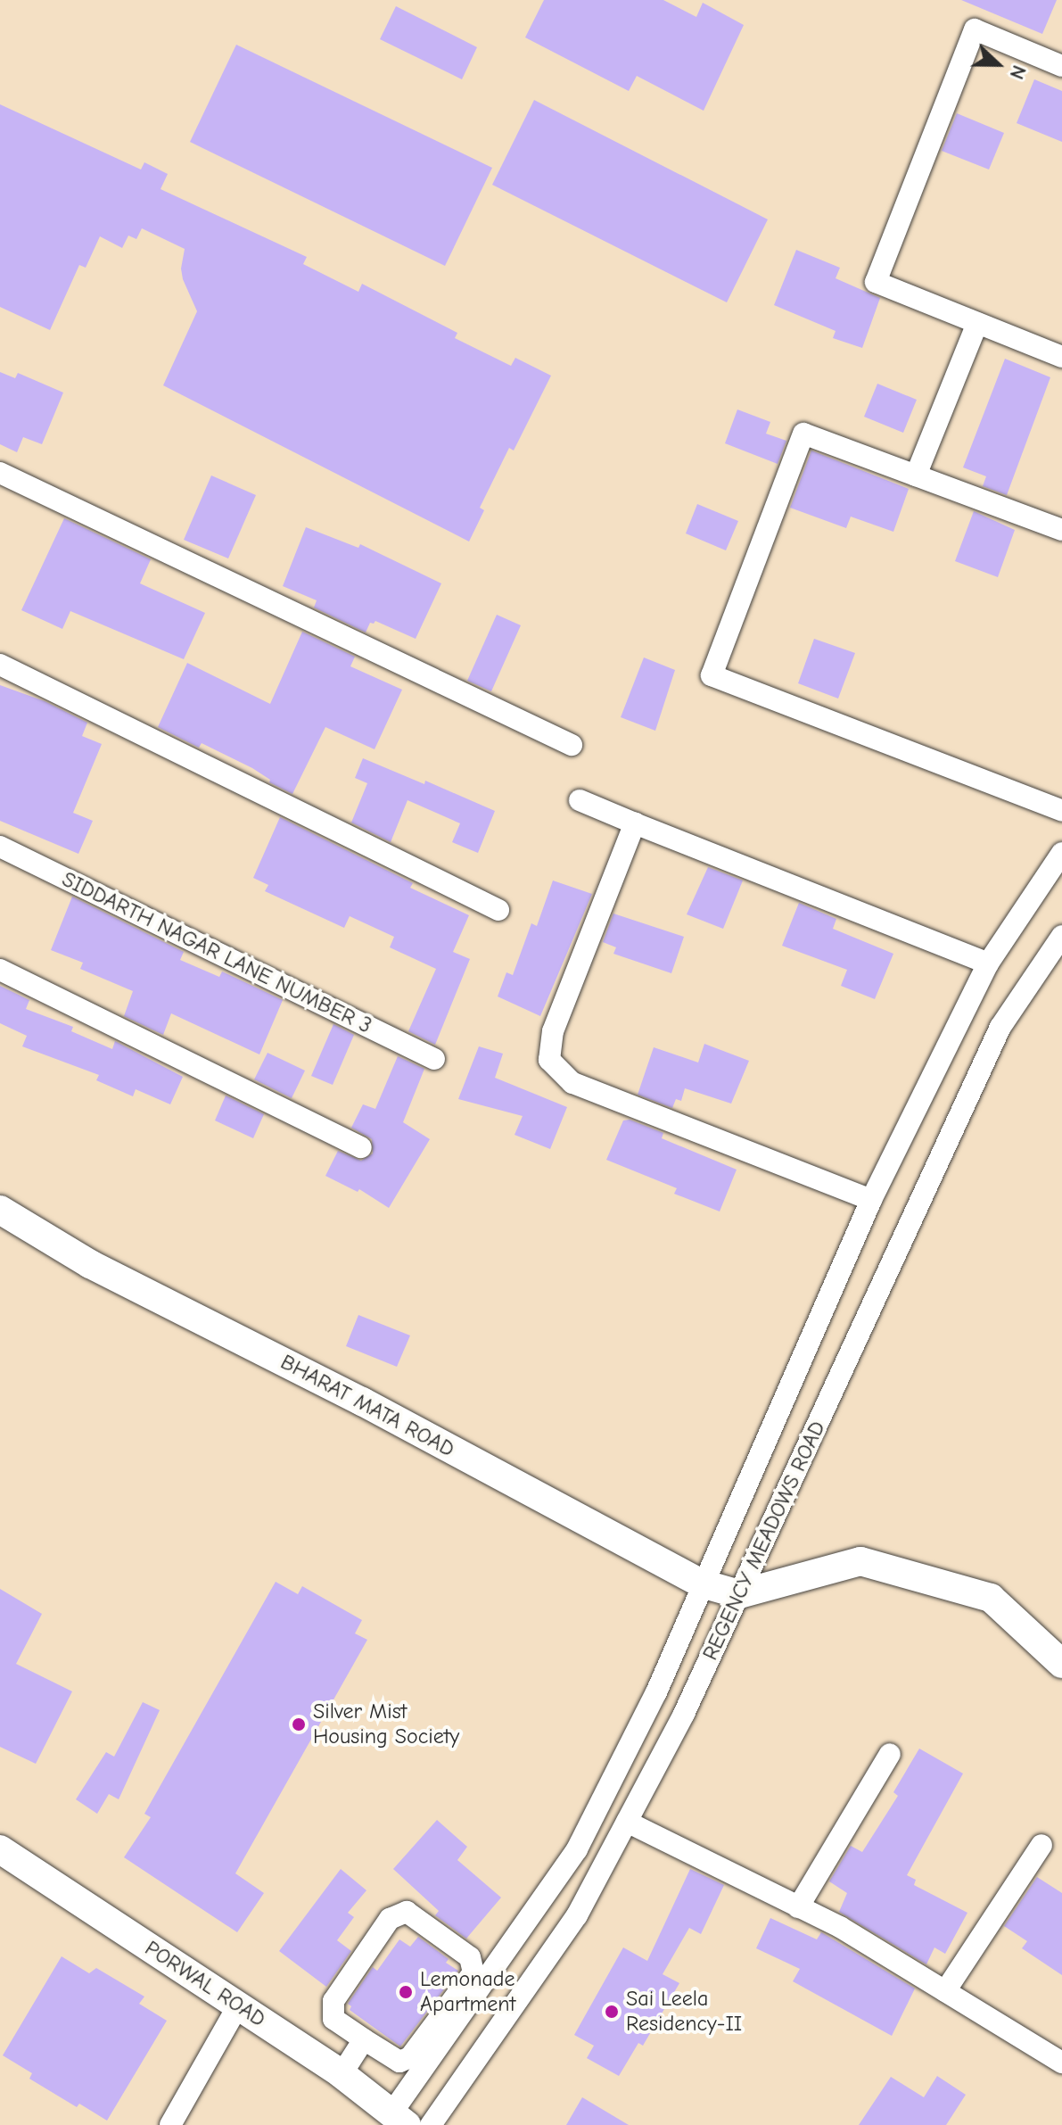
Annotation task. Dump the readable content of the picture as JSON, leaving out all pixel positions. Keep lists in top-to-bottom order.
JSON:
{
  "streets": {
    "street": [
      "SIDDARTH NAGAR LANE NUMBER 3",
      "BHARAT MATA ROAD",
      "REGENCY MEADOWS ROAD",
      "PORWAL ROAD"
    ]
  },
  "crossings": [
    ["BHARAT MATA ROAD", "REGENCY MEADOWS ROAD"]
  ],
  "places": ["Silver Mist Housing Society", "Lemonade Apartment", "Sai Leela Residency-II"],
  "north": "right"
}
